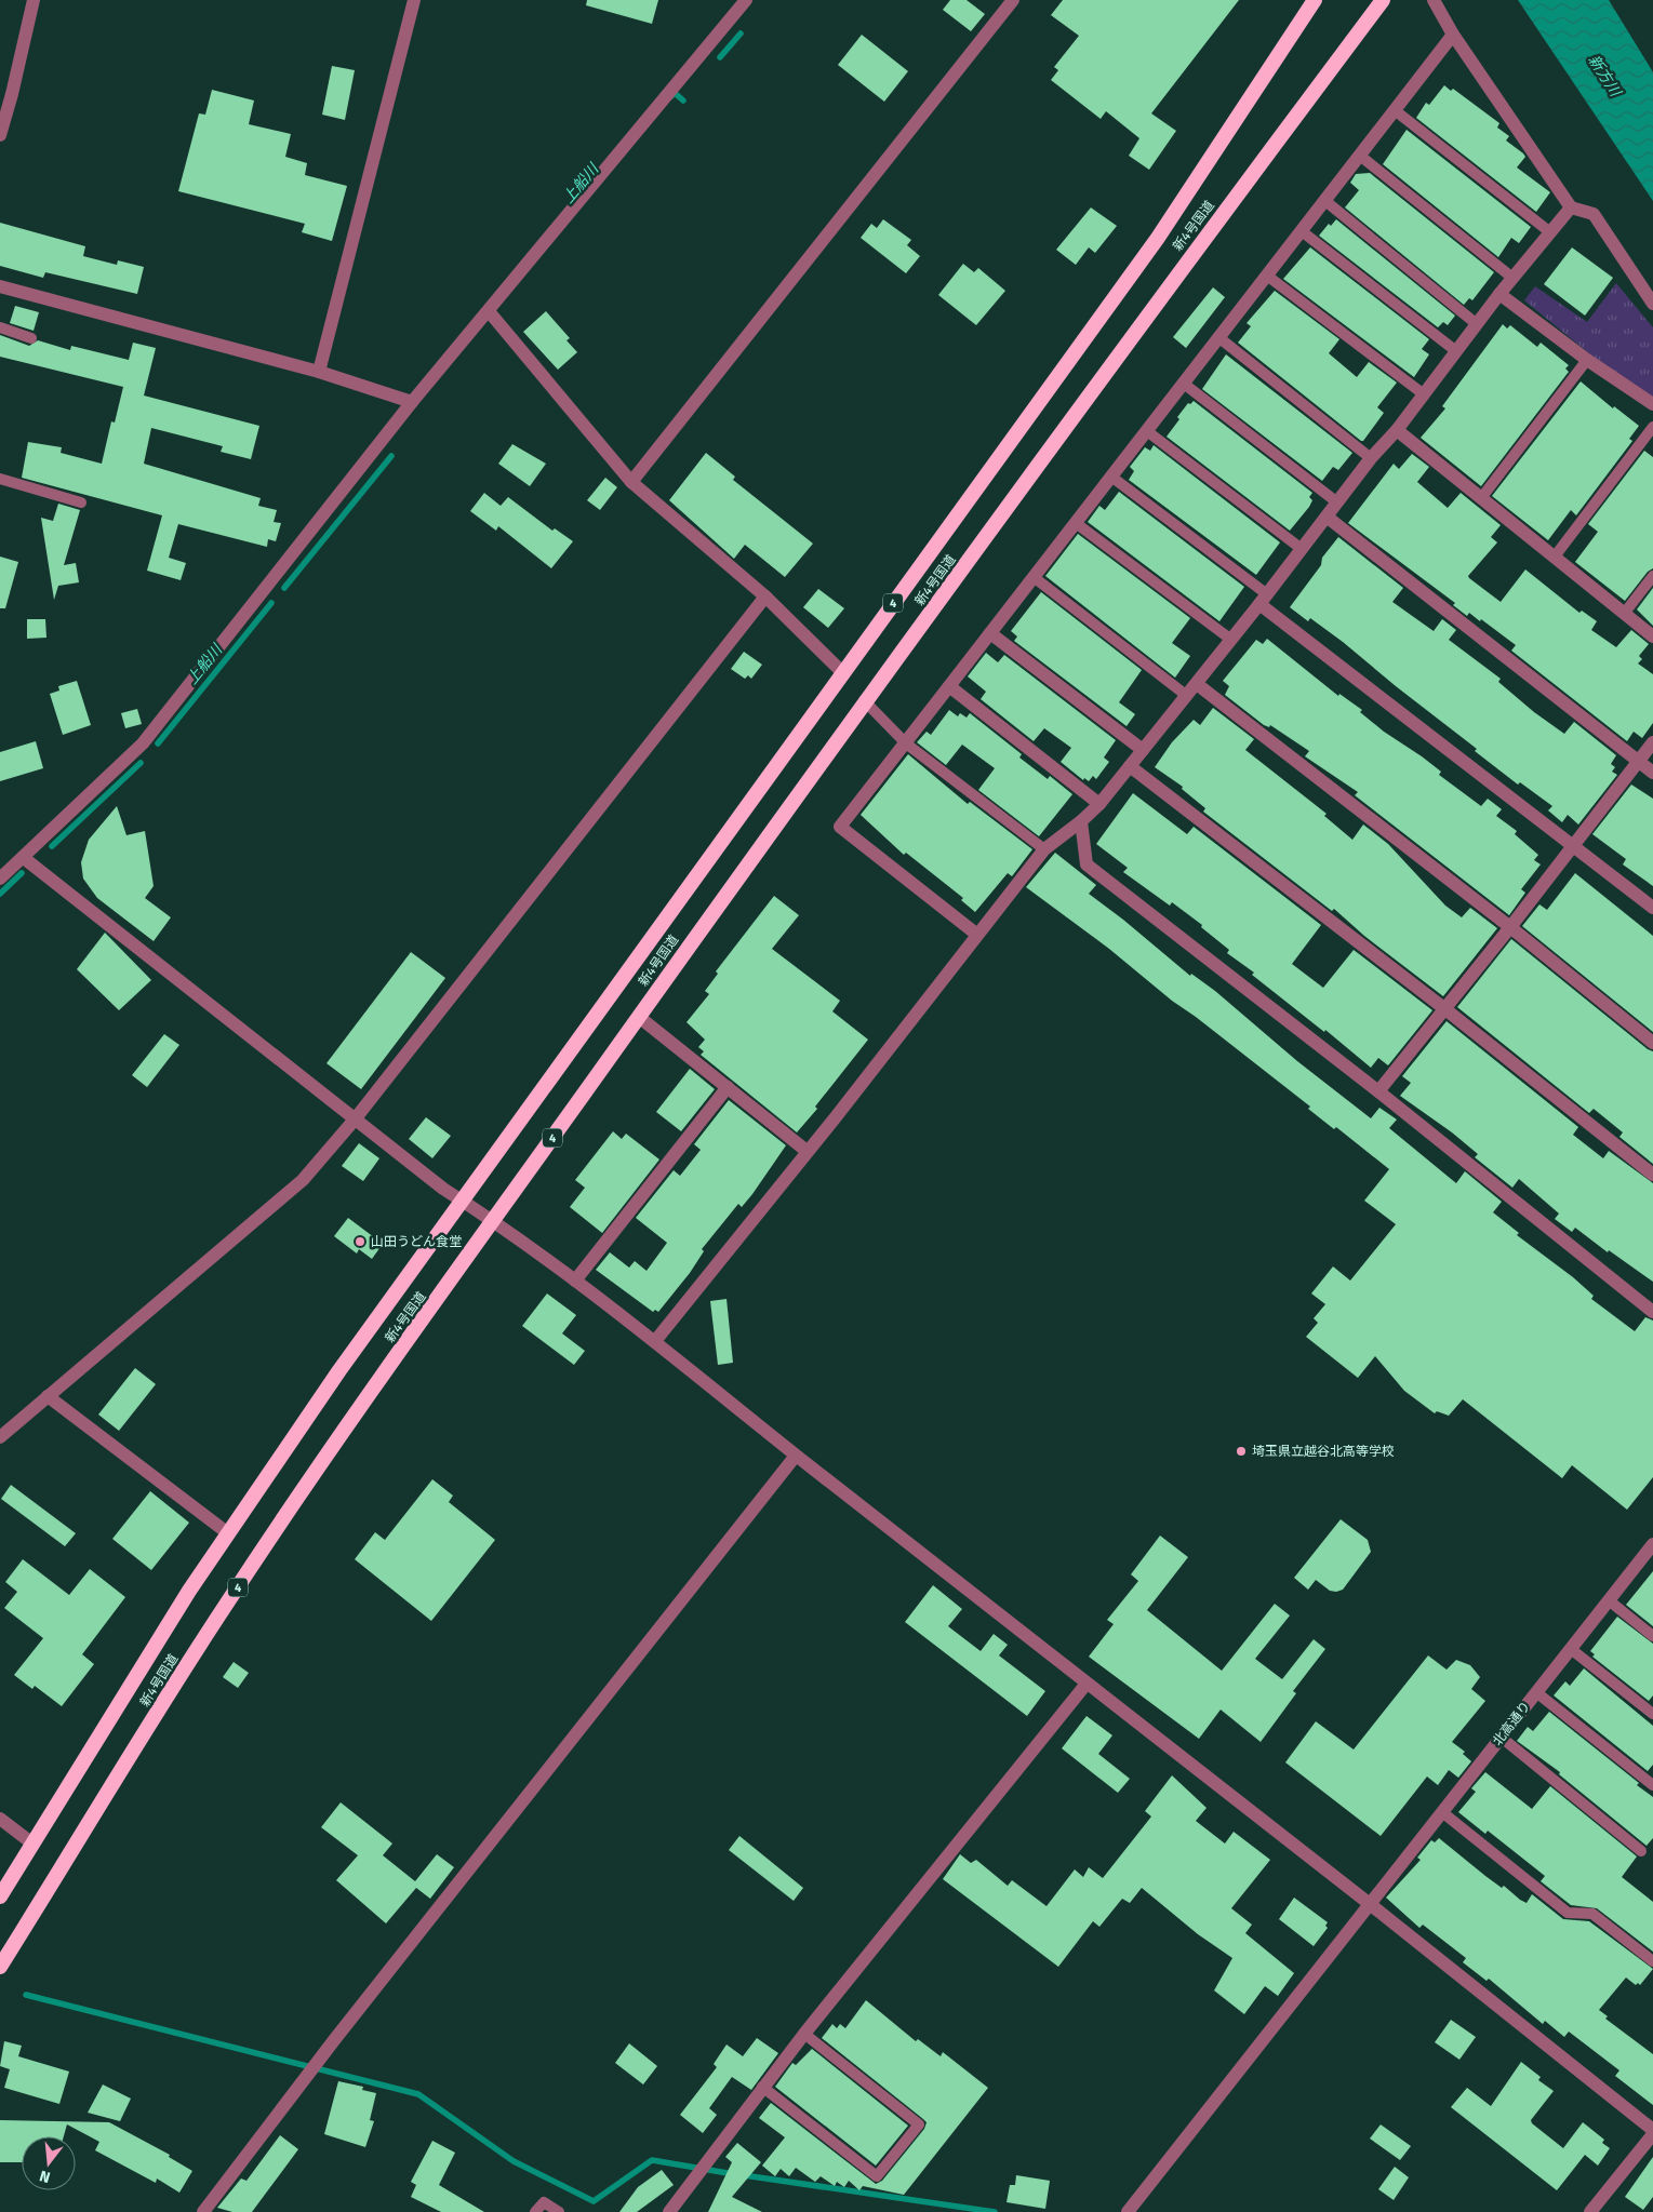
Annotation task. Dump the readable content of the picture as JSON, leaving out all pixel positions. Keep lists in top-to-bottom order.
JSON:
{
  "streets": {
    "highway": ["新4号国道", "4"],
    "street": ["北高通り"]
  },
  "water": ["新方川", "上船川"],
  "places": ["山田うどん食堂", "埼玉県立越谷北高等学校"],
  "north": "bottom"
}
